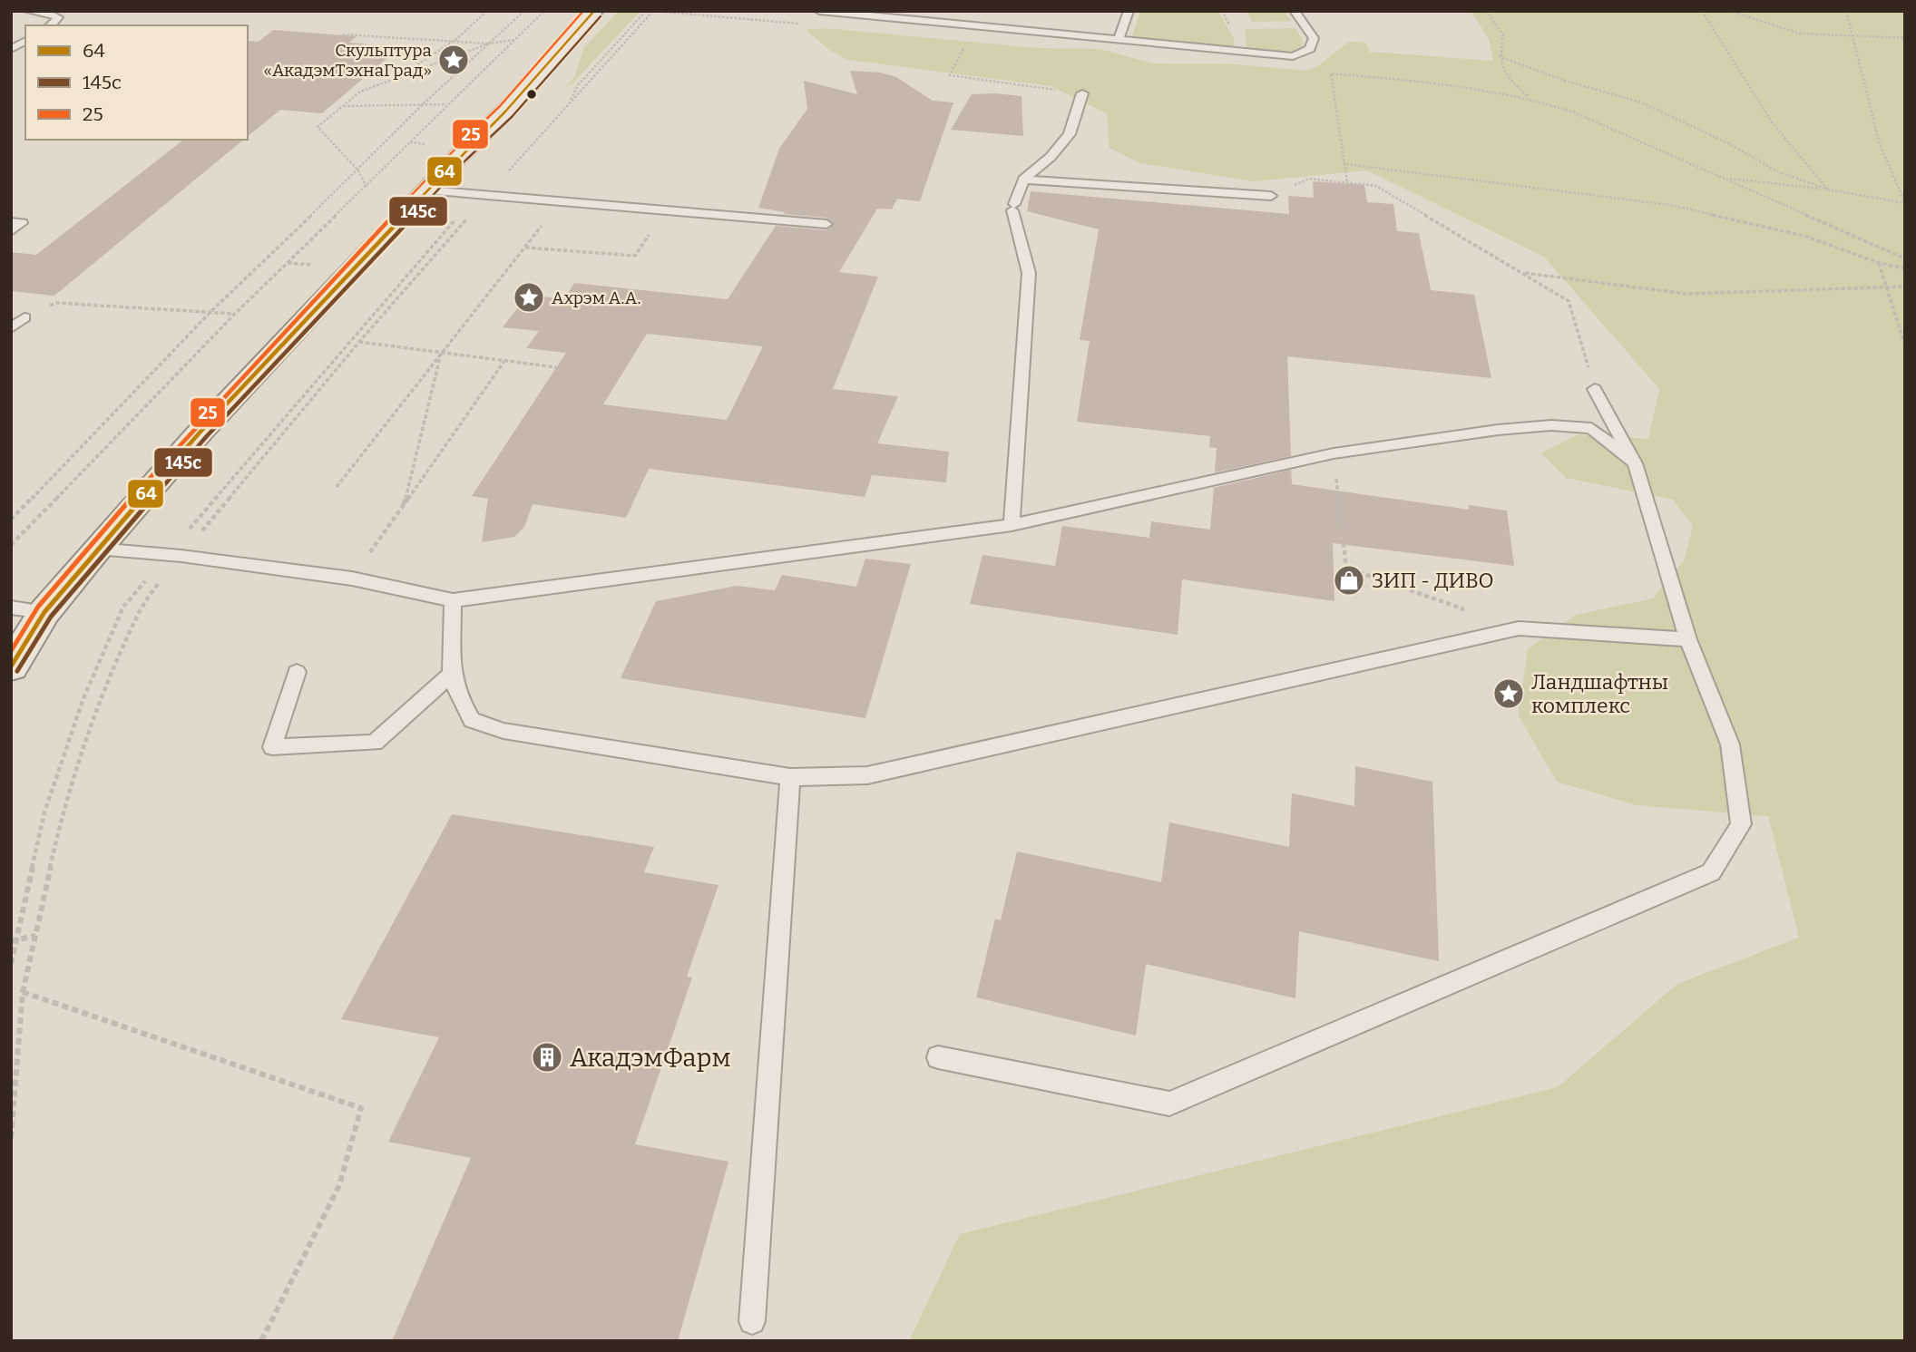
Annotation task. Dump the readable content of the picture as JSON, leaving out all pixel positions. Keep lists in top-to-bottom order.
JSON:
{
  "places": {
    "place": ["Скульптура «АкадэмТэхнаГрад»", "Ахрэм А.А.", "Ландшафтны комплекс"],
    "shop": ["ЗИП - ДИВО"],
    "building": ["АкадэмФарм"]
  },
  "lines": ["transit line 64", "transit line 25", "transit line 145с"],
  "legend": ["64", "145с", "25"]
}
